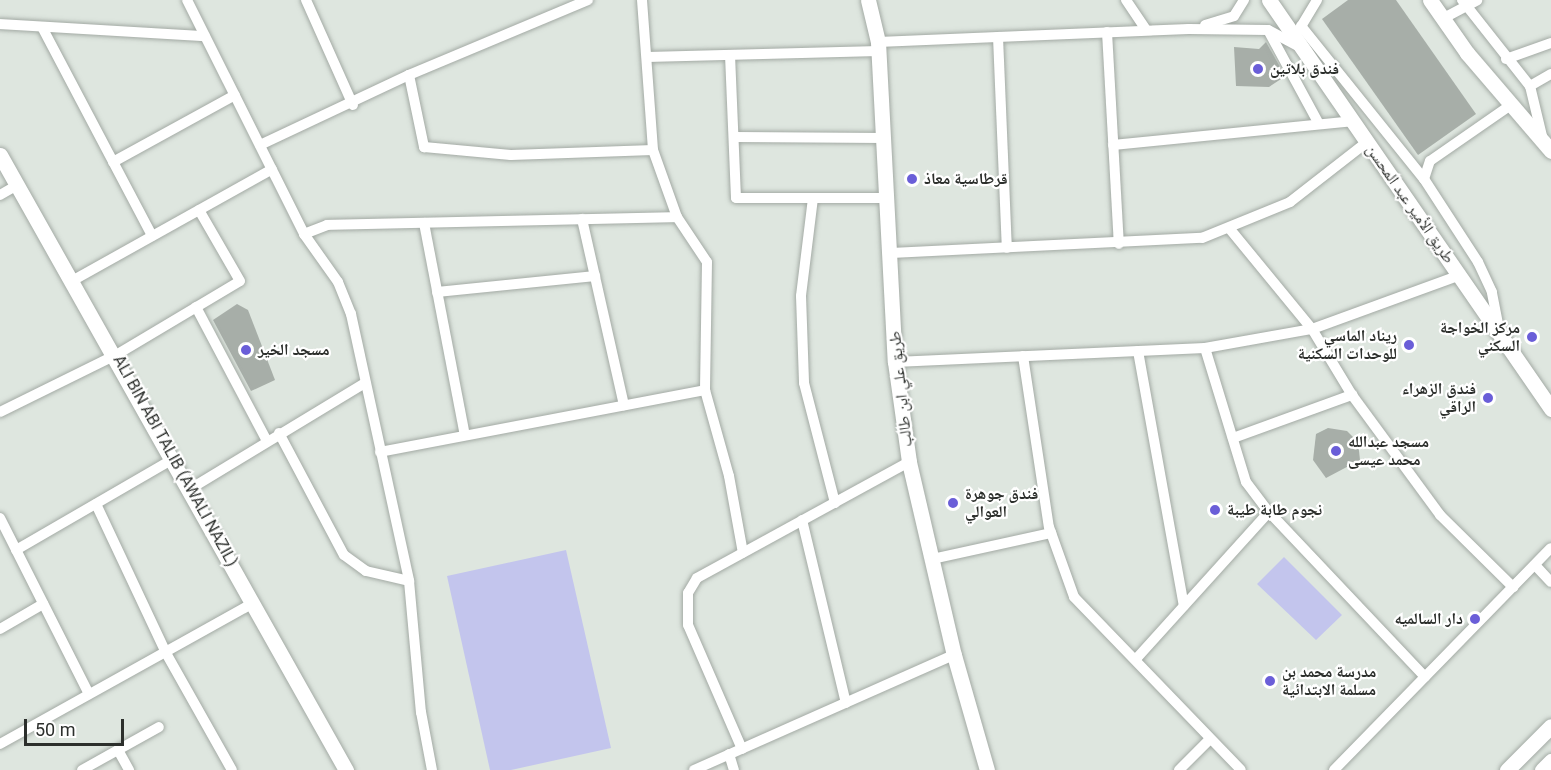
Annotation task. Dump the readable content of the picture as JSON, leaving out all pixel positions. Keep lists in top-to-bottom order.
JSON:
{
  "streets": {
    "main road": ["طريق الأمير عبد المحسن", "طريق علي ابن طالب", "ALI BIN ABI TALIB (AWALI NAZIL)"]
  },
  "places": [
    "فندق بلاتين",
    "قرطاسية معاذ",
    "مركز الخواجة السكني",
    "ريناد الماسي للوحدات السكنية",
    "مسجد الخير",
    "فندق الزهراء الراقي",
    "مسجد عبدالله محمد عيسى",
    "فندق جوهرة العوالي",
    "نجوم طابة طيبة",
    "دار السالميه",
    "مدرسة محمد بن مسلمة الابتدائية"
  ],
  "scale_bar": "50 m"
}
